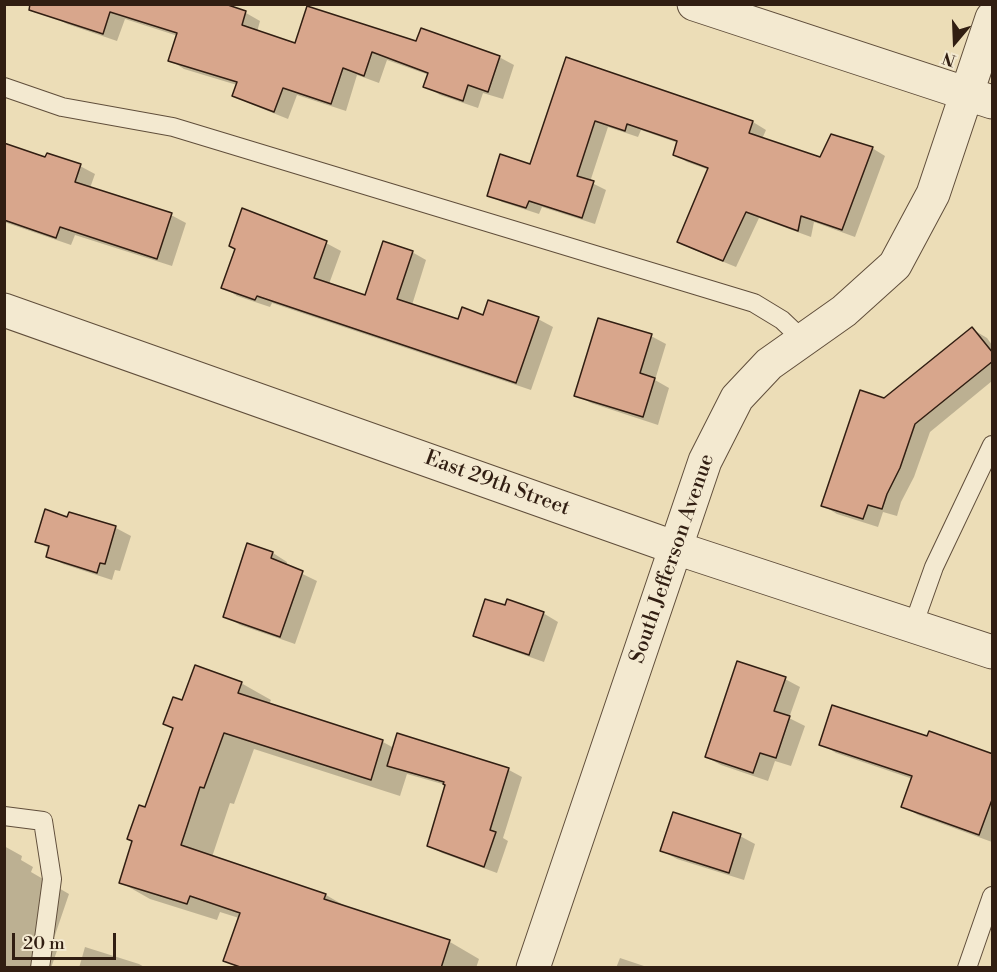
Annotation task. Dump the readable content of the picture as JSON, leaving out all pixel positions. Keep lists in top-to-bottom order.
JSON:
{
  "streets": {
    "street": ["East 29th Street", "South Jefferson Avenue"]
  },
  "crossings": [
    ["East 29th Street", "South Jefferson Avenue"]
  ],
  "scale_bar": "20 m",
  "north": "bottom"
}
